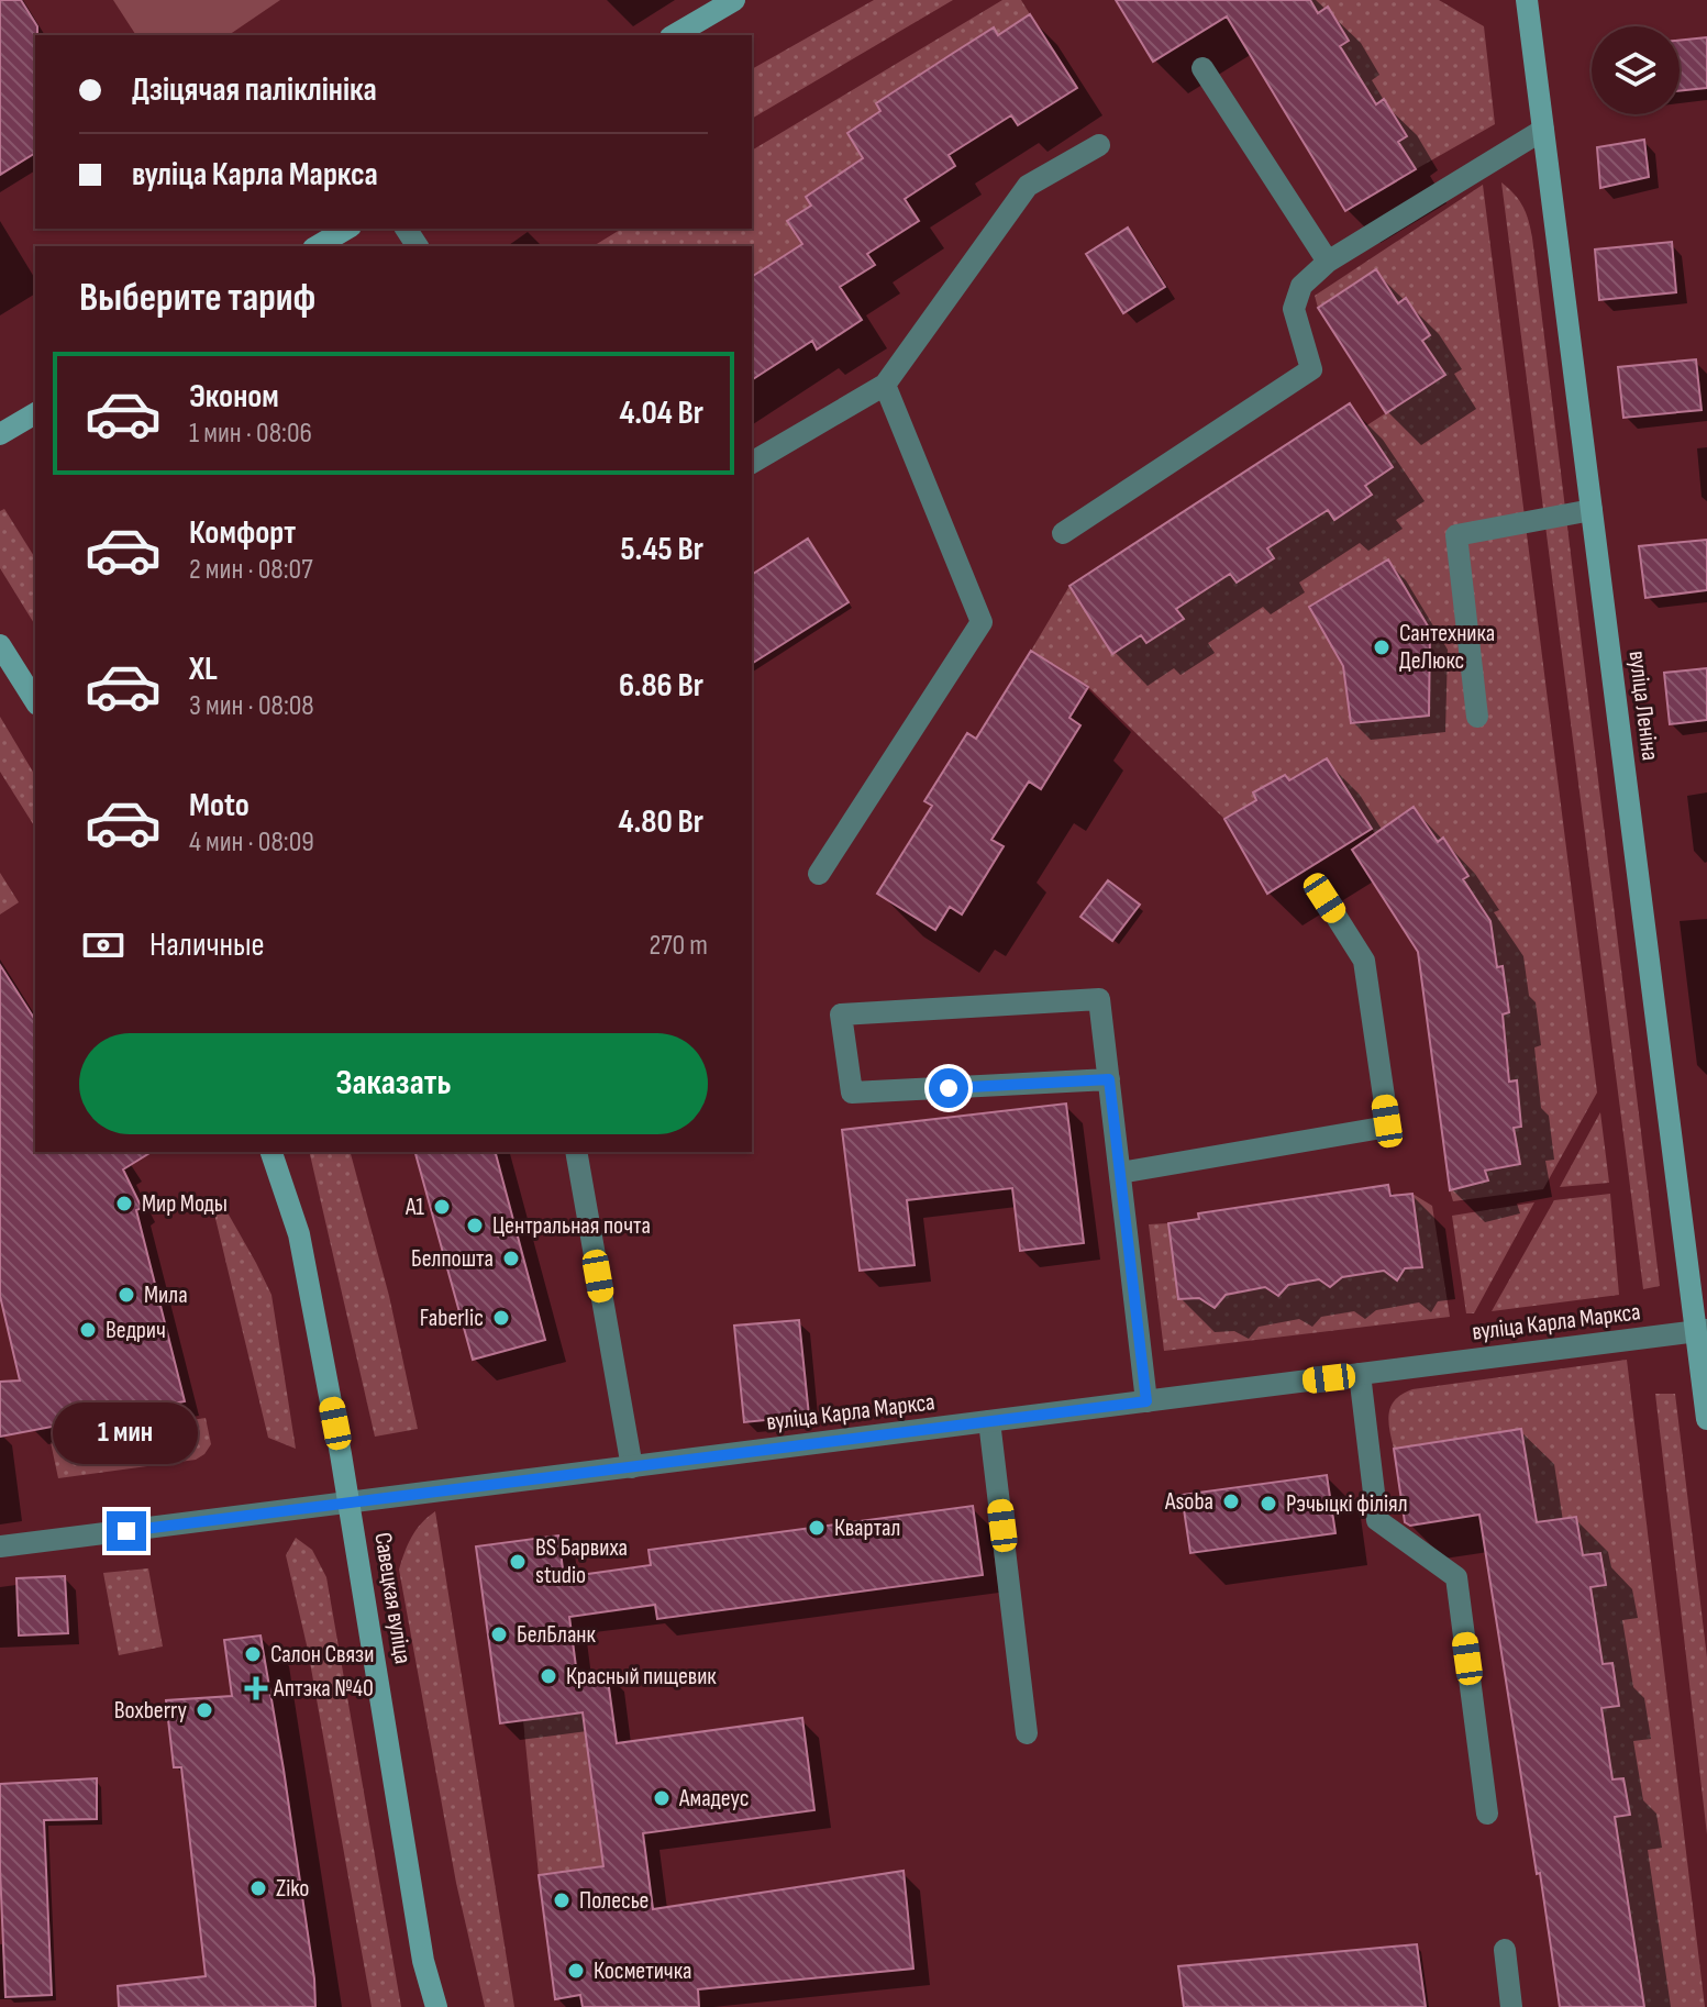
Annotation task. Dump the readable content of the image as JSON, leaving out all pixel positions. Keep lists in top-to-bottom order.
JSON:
{
  "streets": {
    "street": ["вуліца Леніна", "вуліца Карла Маркса", "Савецкая вуліца"]
  },
  "crossings": [
    ["вуліца Леніна", "вуліца Карла Маркса"],
    ["вуліца Карла Маркса", "Савецкая вуліца"]
  ],
  "places": {
    "other": [
      "Сантехника ДеЛюкс",
      "Мир Моды",
      "A1",
      "Центральная почта",
      "Белпошта",
      "Мила",
      "Faberlic",
      "Ведрич",
      "Asoba",
      "Рэчыцкі філіял",
      "Квартал",
      "BS Барвиха studio",
      "БелБланк",
      "Салон Связи",
      "Красный пищевик",
      "Boxberry",
      "Амадеус",
      "Ziko",
      "Полесье",
      "Косметичка"
    ],
    "health": ["Аптэка №40"]
  },
  "page": {
    "banner": ["Дзіцячая паліклініка", "вуліца Карла Маркса"],
    "heading": "Выберите тариф",
    "list": [
      {
        "name": "Эконом",
        "note": "1 мин · 08:06",
        "value": "4.04 Br"
      },
      {
        "name": "Комфорт",
        "note": "2 мин · 08:07",
        "value": "5.45 Br"
      },
      {
        "name": "XL",
        "note": "3 мин · 08:08",
        "value": "6.86 Br"
      },
      {
        "name": "Moto",
        "note": "4 мин · 08:09",
        "value": "4.80 Br"
      }
    ],
    "pay": ["Наличные", "270 m"],
    "buttons": "Заказать",
    "bubble": "1 мин"
  }
}
